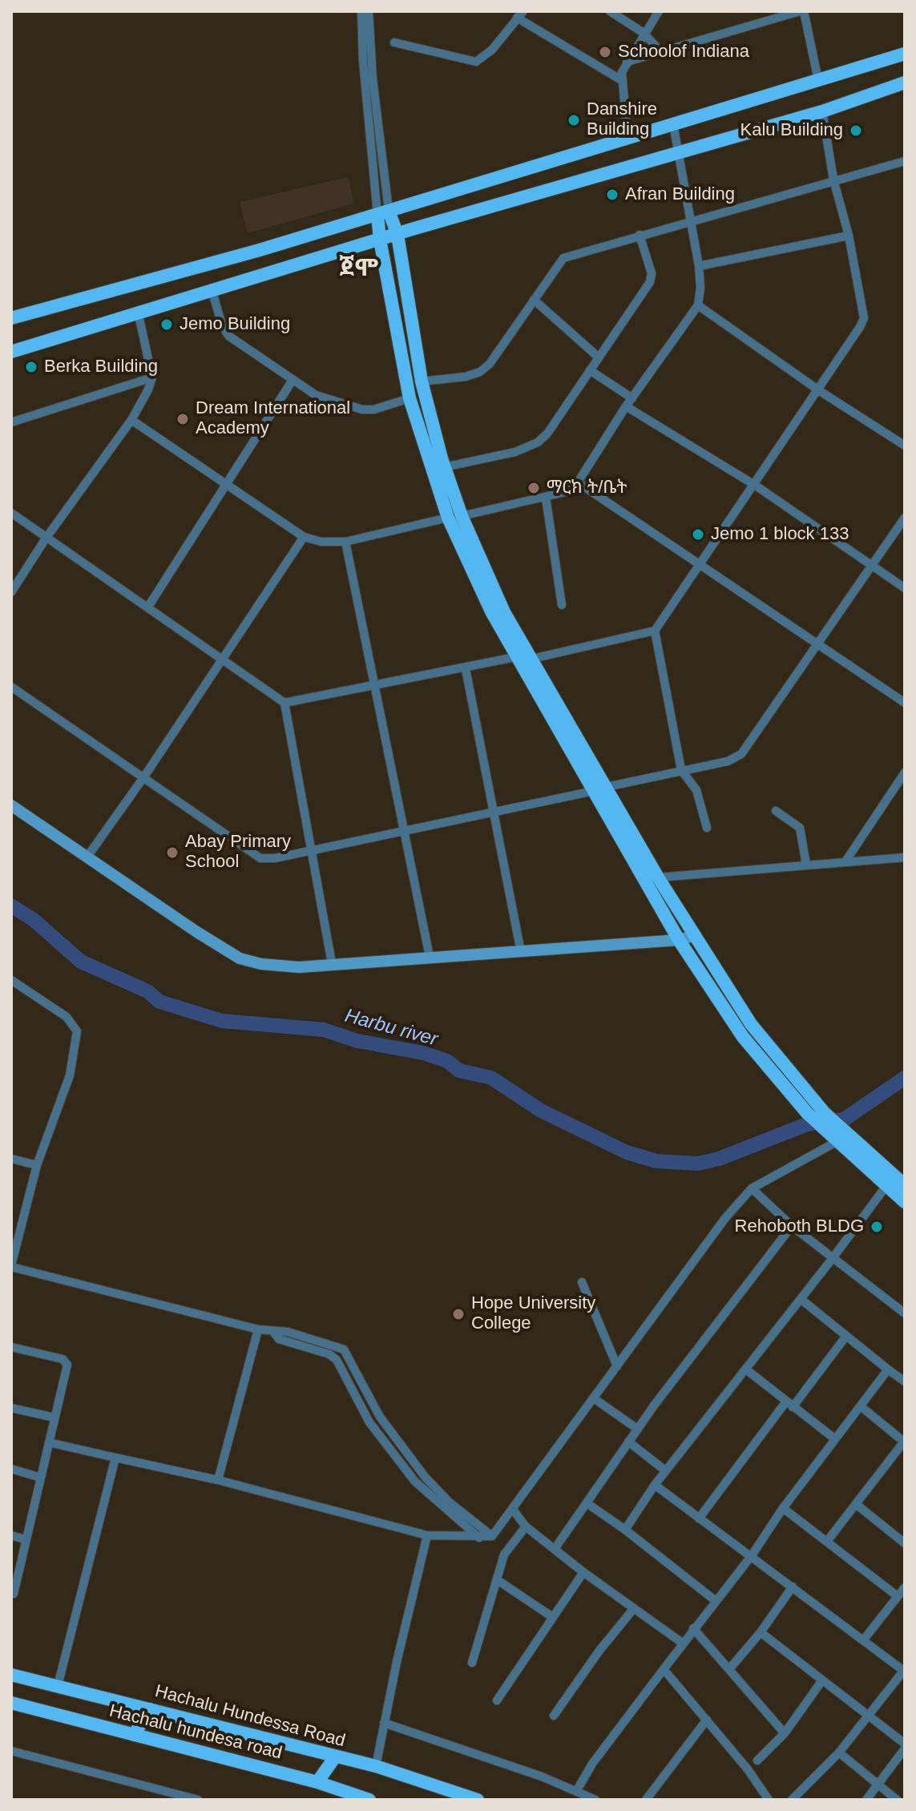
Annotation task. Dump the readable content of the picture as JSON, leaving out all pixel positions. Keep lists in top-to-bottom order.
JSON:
{
  "streets": {
    "main road": ["Hachalu Hundessa Road", "Hachalu hundesa road"]
  },
  "districts": ["ጀሞ"],
  "water": ["Harbu river"],
  "places": [
    "Schoolof Indiana",
    "Danshire Building",
    "Kalu Building",
    "Afran Building",
    "Jemo Building",
    "Berka Building",
    "Dream International Academy",
    "ማርክ ት/ቤት",
    "Jemo 1 block 133",
    "Abay Primary School",
    "Rehoboth BLDG",
    "Hope University College"
  ]
}
